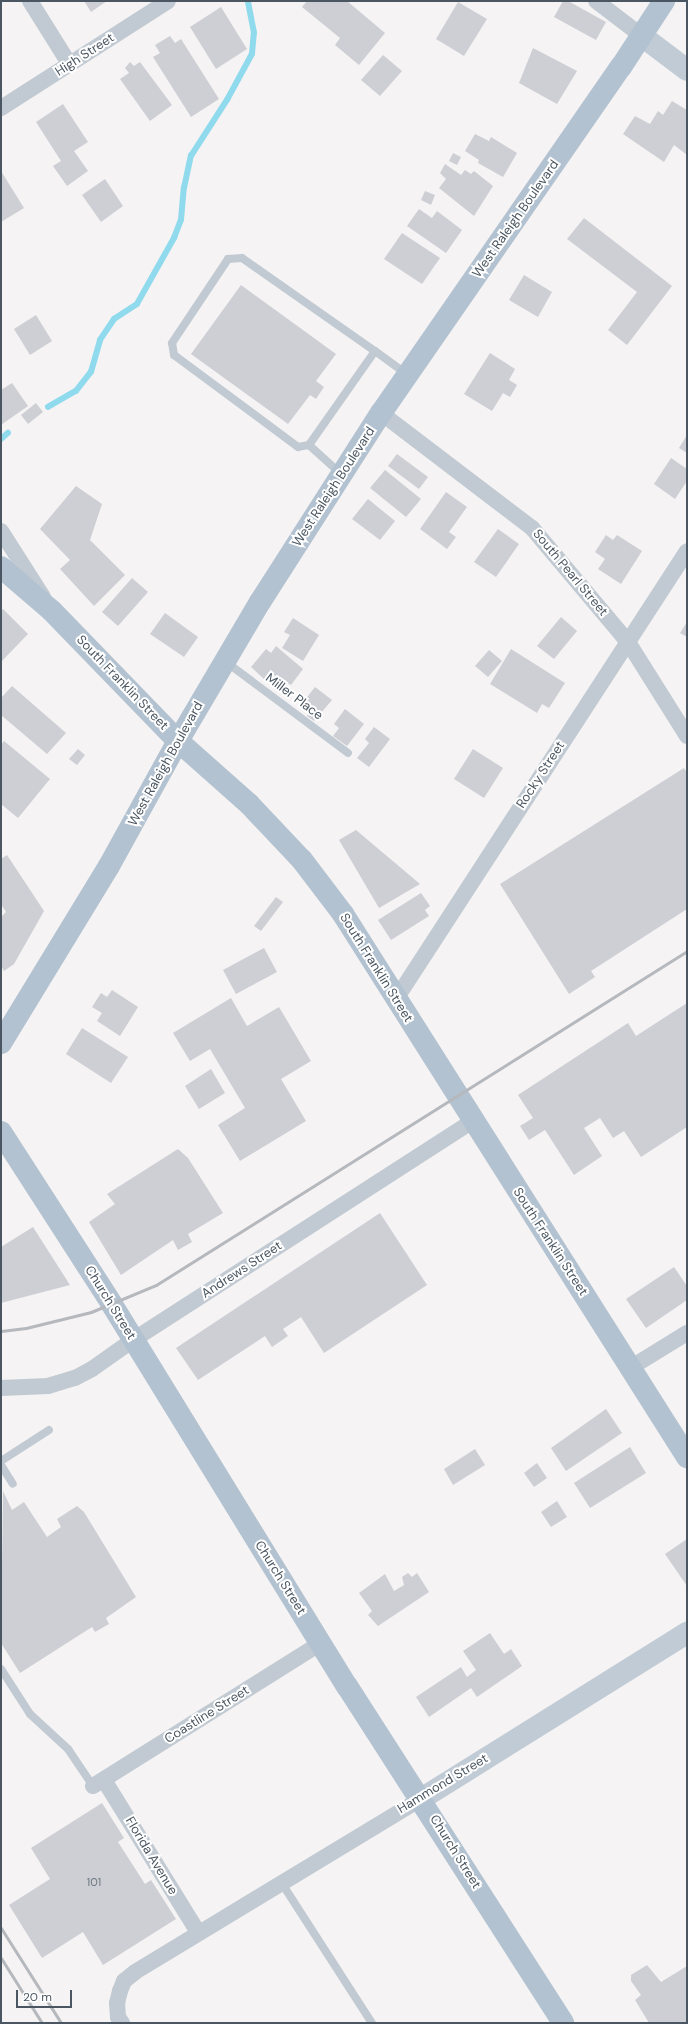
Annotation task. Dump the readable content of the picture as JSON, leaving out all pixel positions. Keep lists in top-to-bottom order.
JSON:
{
  "streets": {
    "main road": ["West Raleigh Boulevard", "South Franklin Street", "Church Street"],
    "street": [
      "High Street",
      "South Pearl Street",
      "Rocky Street",
      "Andrews Street",
      "Coastline Street",
      "Hammond Street",
      "Florida Avenue"
    ],
    "lane": ["Miller Place"]
  },
  "crossings": [
    ["West Raleigh Boulevard", "South Pearl Street"],
    ["West Raleigh Boulevard", "South Franklin Street"],
    ["West Raleigh Boulevard", "Miller Place"],
    ["South Pearl Street", "Rocky Street"],
    ["South Franklin Street", "Rocky Street"],
    ["South Franklin Street", "Andrews Street"],
    ["Andrews Street", "Church Street"],
    ["Church Street", "Coastline Street"],
    ["Church Street", "Hammond Street"],
    ["Coastline Street", "Florida Avenue"],
    ["Hammond Street", "Florida Avenue"]
  ],
  "house_numbers": ["101"],
  "scale_bar": "20 m"
}
